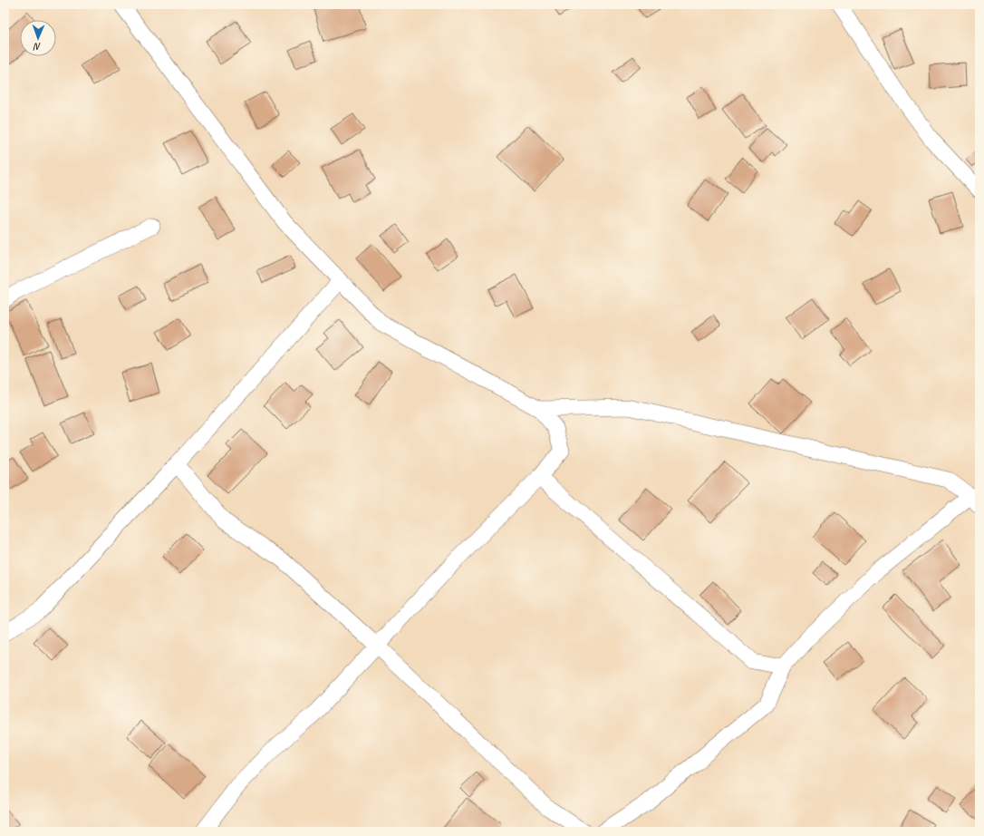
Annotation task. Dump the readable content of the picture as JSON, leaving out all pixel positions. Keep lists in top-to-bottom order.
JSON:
{
  "north": "bottom"
}
